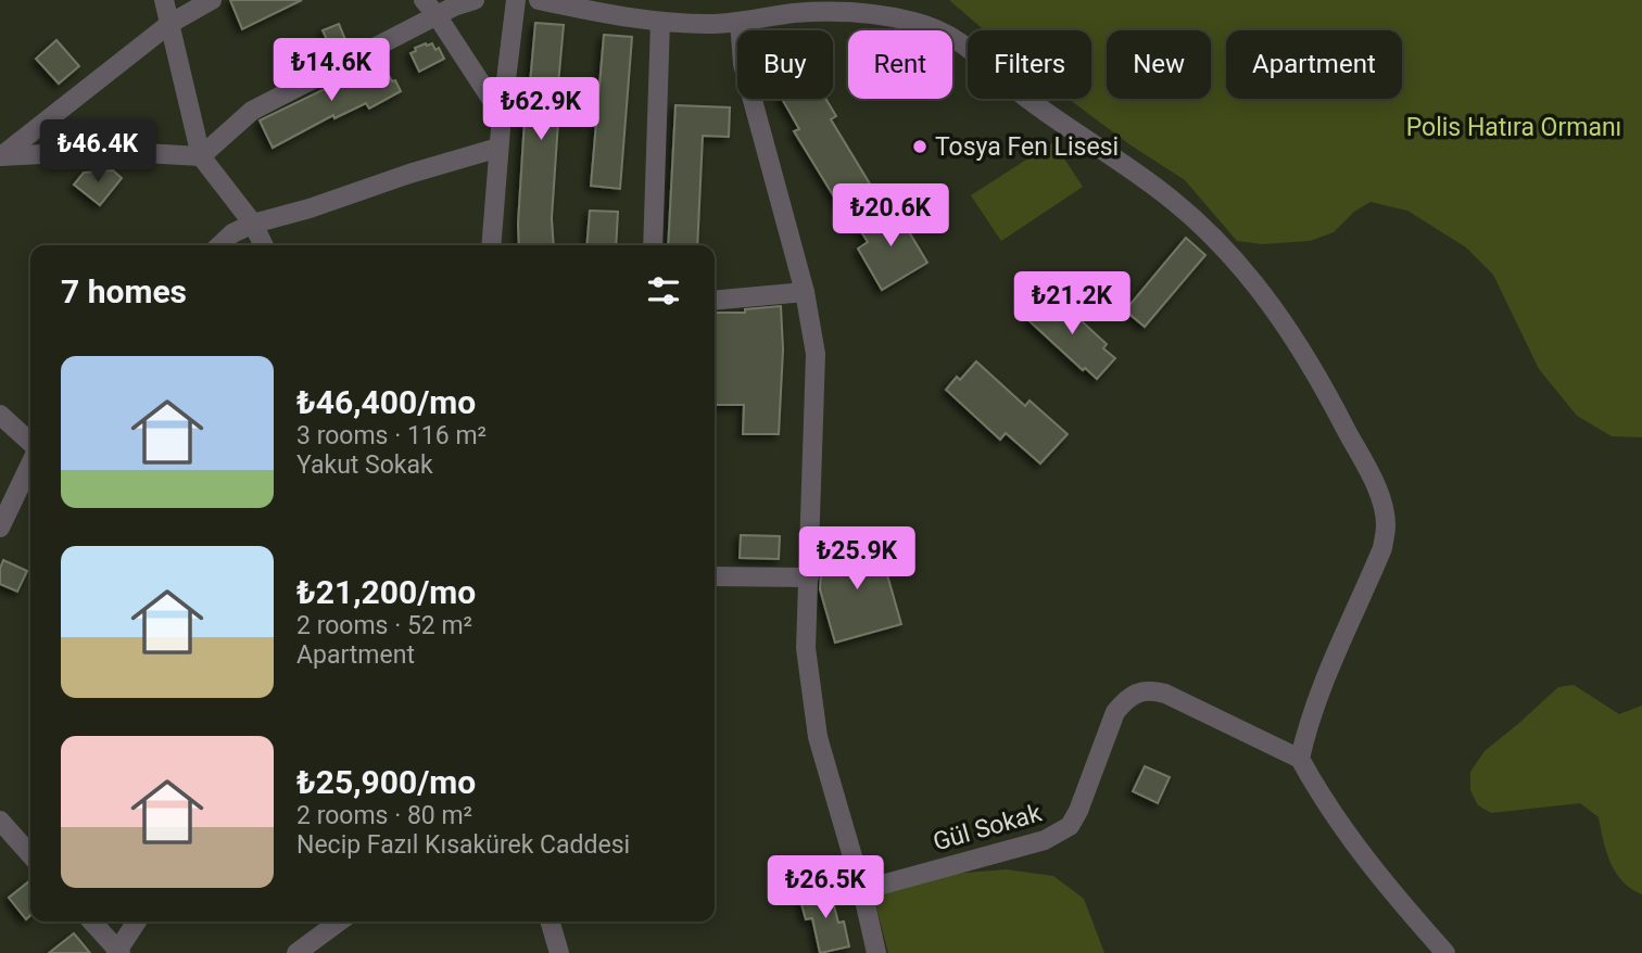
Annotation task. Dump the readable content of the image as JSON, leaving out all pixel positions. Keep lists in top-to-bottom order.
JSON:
{
  "streets": {
    "street": ["Gül Sokak"]
  },
  "parks": ["Polis Hatıra Ormanı"],
  "places": ["Tosya Fen Lisesi"],
  "page": {
    "chip": [
      "Buy",
      "Rent",
      "Filters",
      "New",
      "Apartment"
    ],
    "price": [
      "₺14.6K",
      "₺62.9K",
      "₺46.4K",
      "₺20.6K",
      "₺21.2K",
      "₺25.9K",
      "₺26.5K"
    ],
    "heading": "7 homes",
    "list": [
      {
        "name": "₺46,400/mo",
        "note": "3 rooms · 116 m² · Yakut Sokak"
      },
      {
        "name": "₺21,200/mo",
        "note": "2 rooms · 52 m² · Apartment"
      },
      {
        "name": "₺25,900/mo",
        "note": "2 rooms · 80 m² · Necip Fazıl Kısakürek Caddesi"
      }
    ]
  }
}
